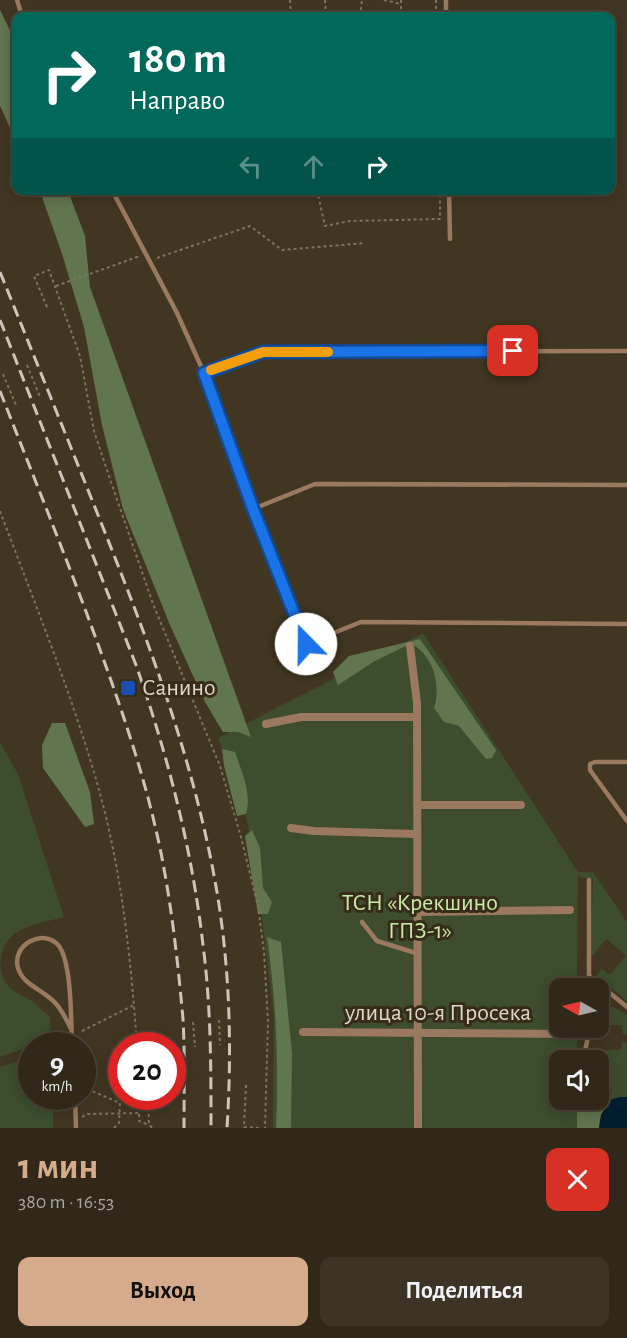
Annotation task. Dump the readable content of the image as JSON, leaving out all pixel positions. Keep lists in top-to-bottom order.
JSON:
{
  "streets": {
    "street": ["улица 10-я Просека"]
  },
  "parks": ["ТСН «Крекшино ГПЗ-1»"],
  "places": {
    "transit": ["Санино"]
  },
  "north": "left",
  "page": {
    "turn": ["180 m", "Направо"],
    "speed": "9 km/h",
    "limit": "20",
    "heading": ["1 мин", "380 m · 16:53"],
    "buttons": ["Выход", "Поделиться"]
  }
}
